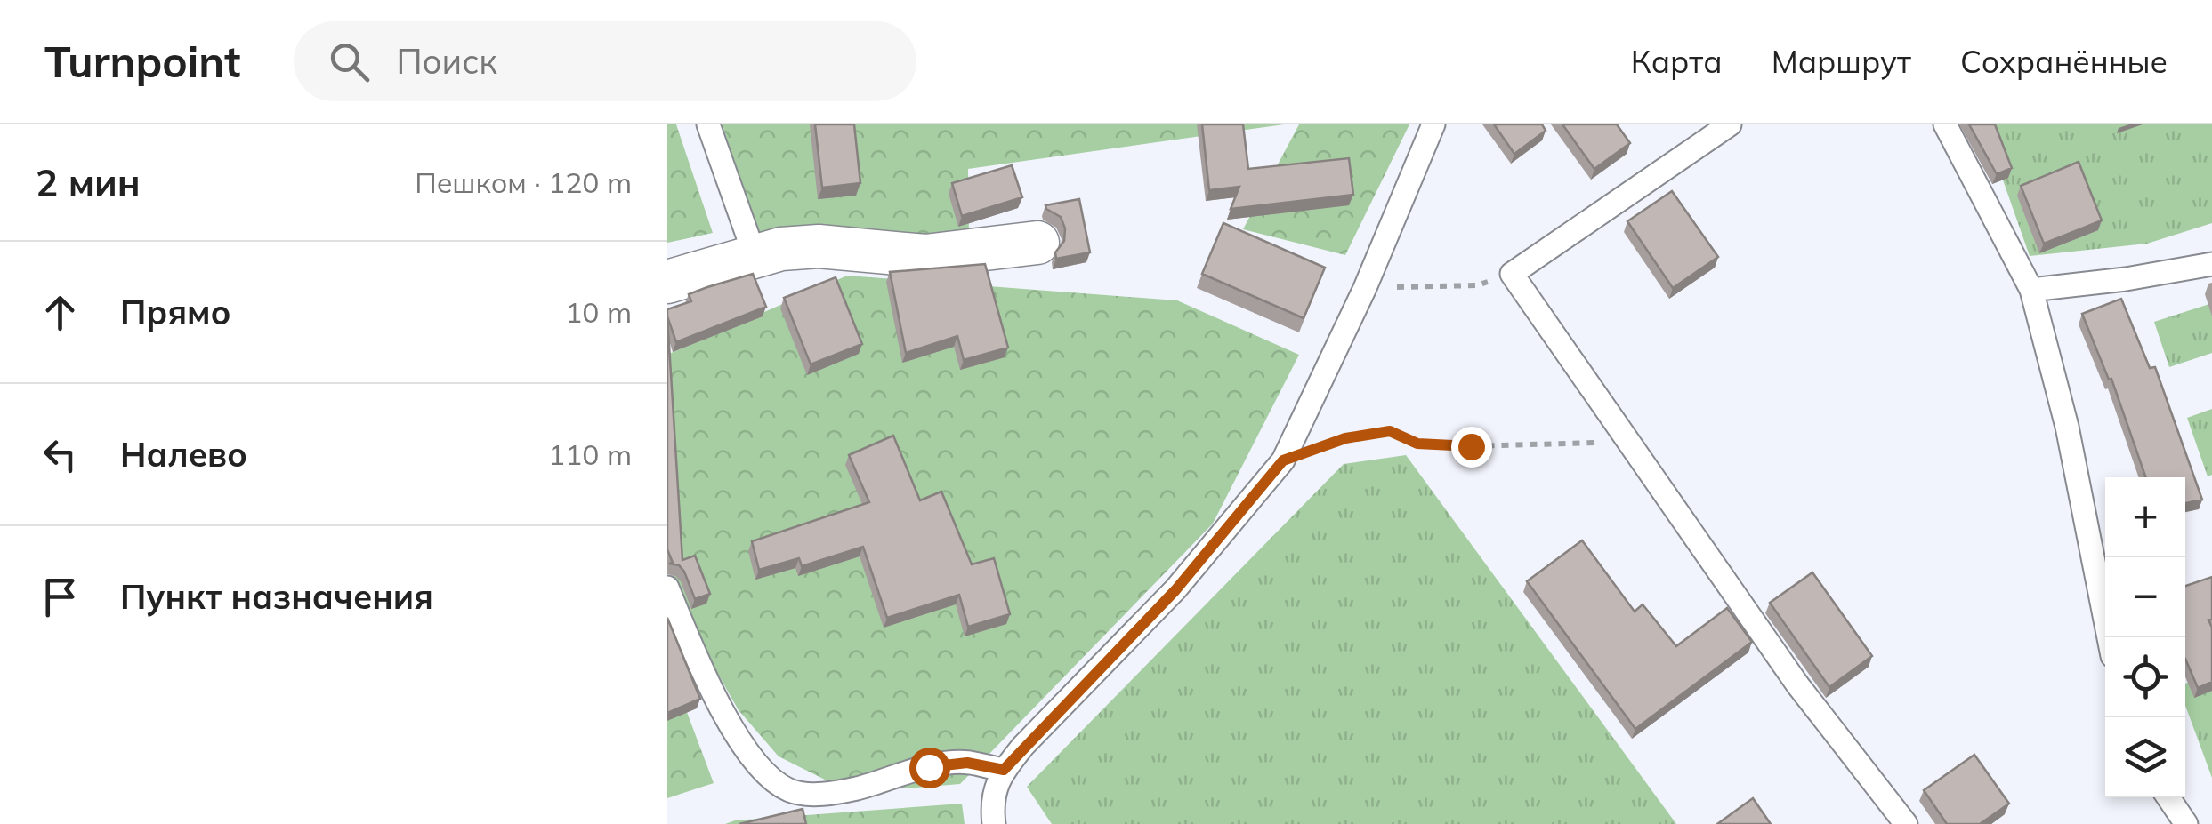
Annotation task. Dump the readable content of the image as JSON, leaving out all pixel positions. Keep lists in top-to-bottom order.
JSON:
{
  "page": {
    "header": "Turnpoint",
    "search": "Поиск",
    "nav": ["Карта", "Маршрут", "Сохранённые"],
    "heading": ["2 мин", "Пешком · 120 m"],
    "list": [
      ["Прямо", "10 m"],
      ["Налево", "110 m"],
      "Пункт назначения"
    ],
    "map_buttons": ["+", "−"]
  }
}
